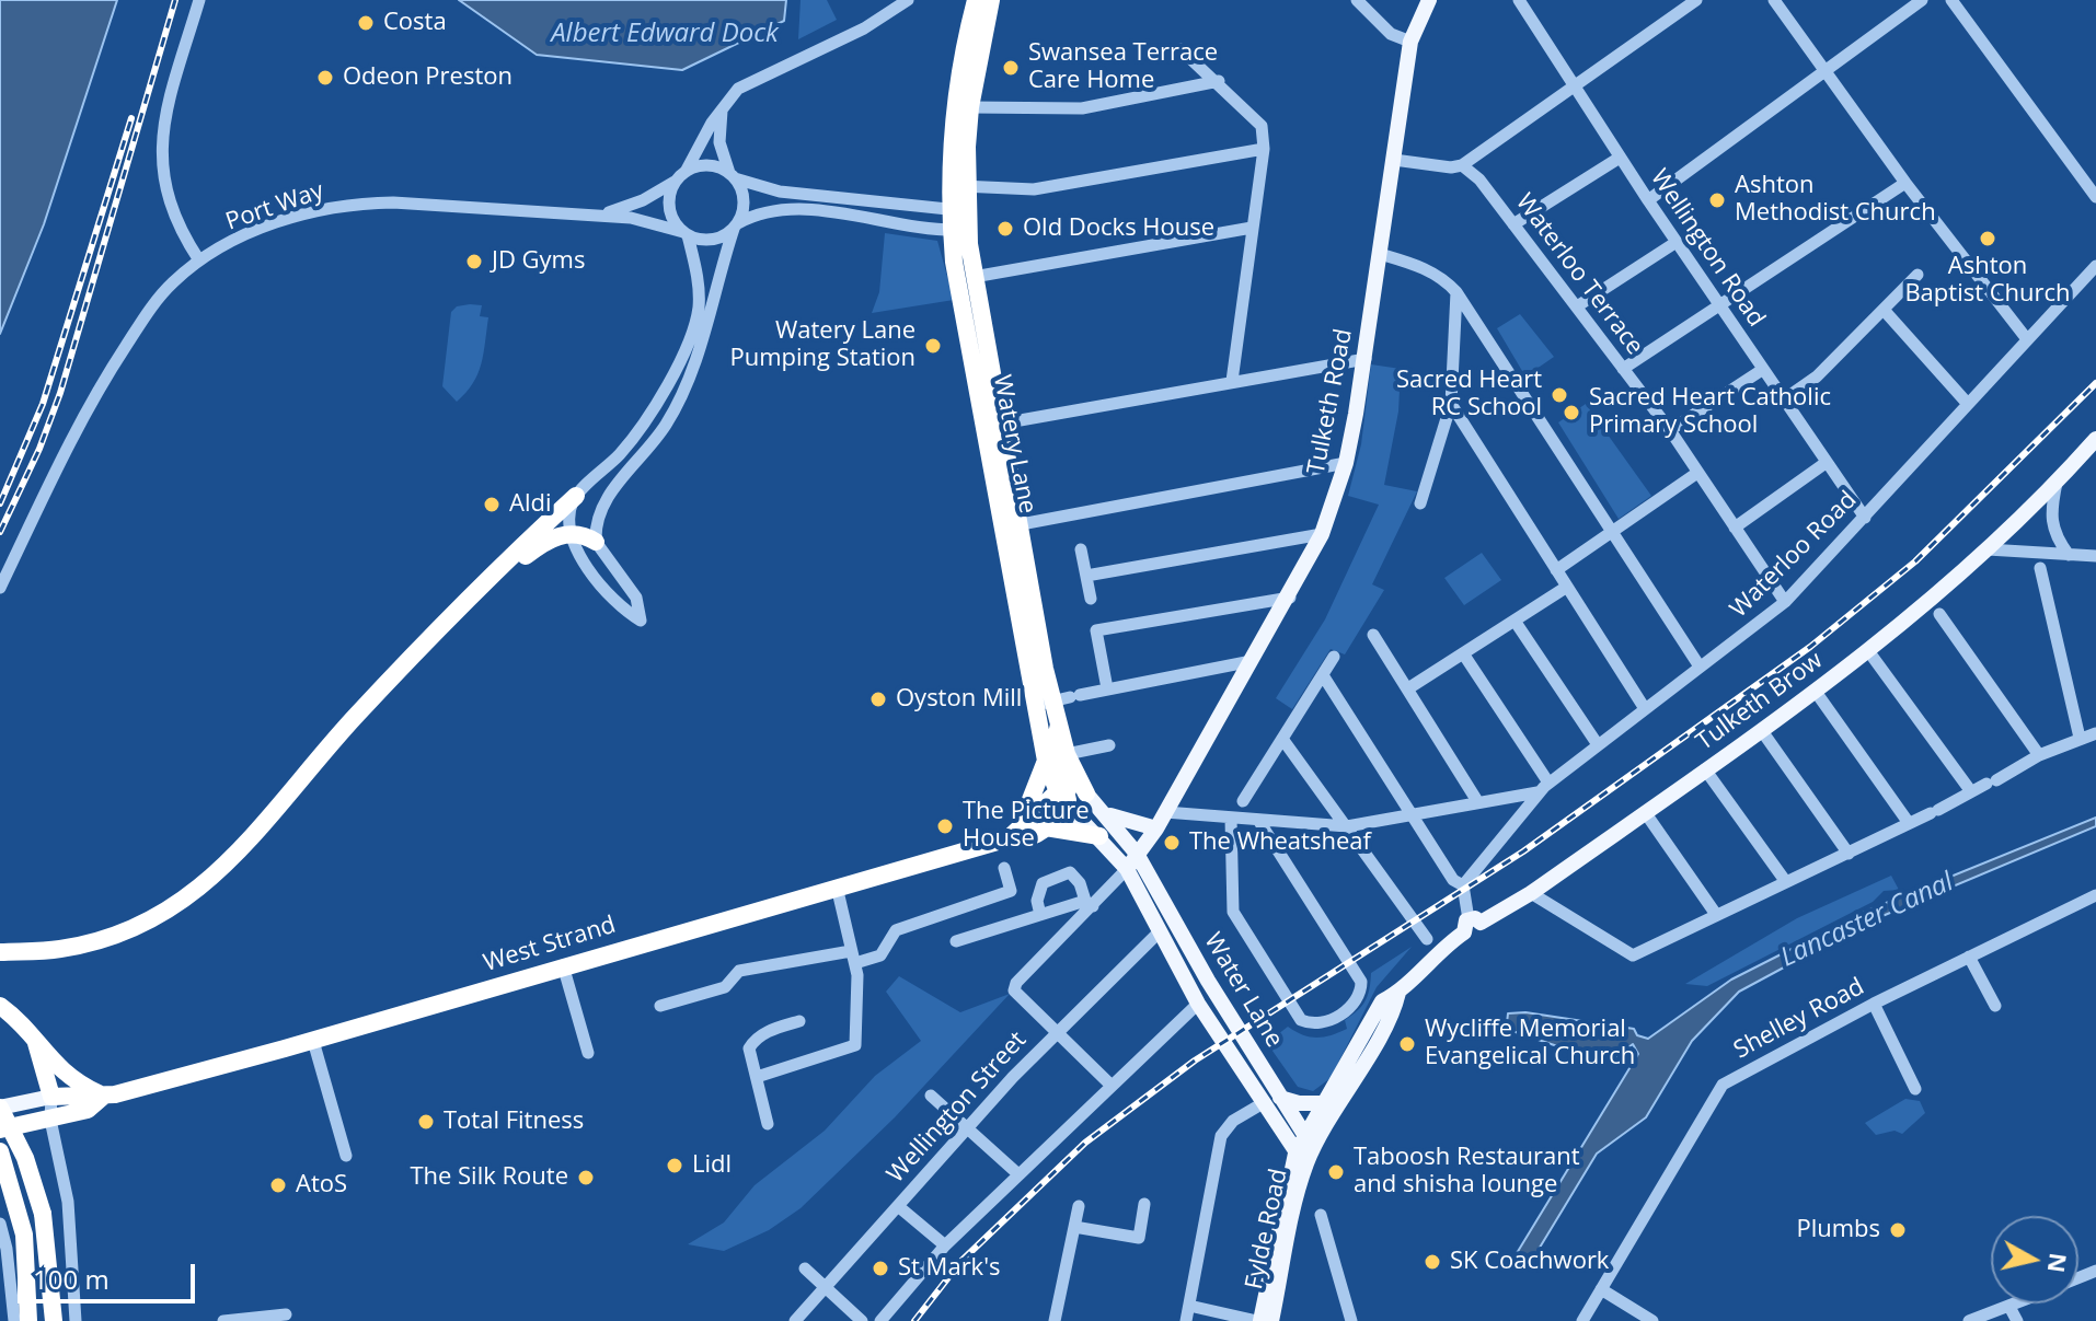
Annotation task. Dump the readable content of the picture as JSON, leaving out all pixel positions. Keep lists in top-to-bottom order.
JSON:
{
  "streets": {
    "highway": ["Watery Lane", "West Strand"],
    "main road": [
      "Tulketh Road",
      "Tulketh Brow",
      "Water Lane",
      "Fylde Road"
    ],
    "street": [
      "Port Way",
      "Wellington Road",
      "Waterloo Terrace",
      "Waterloo Road",
      "Shelley Road",
      "Wellington Street"
    ]
  },
  "crossings": [
    ["Wellington Road", "Waterloo Road"],
    ["Waterloo Terrace", "Waterloo Road"],
    ["Tulketh Road", "Watery Lane"],
    ["Tulketh Road", "Water Lane"],
    ["Watery Lane", "Water Lane"],
    ["Tulketh Brow", "Water Lane"],
    ["Tulketh Brow", "Fylde Road"],
    ["Water Lane", "Wellington Street"],
    ["Water Lane", "Fylde Road"]
  ],
  "water": ["Albert Edward Dock", "Lancaster Canal"],
  "places": [
    "Costa",
    "Swansea Terrace Care Home",
    "Odeon Preston",
    "Ashton Methodist Church",
    "Old Docks House",
    "Ashton Baptist Church",
    "JD Gyms",
    "Watery Lane Pumping Station",
    "Sacred Heart RC School",
    "Sacred Heart Catholic Primary School",
    "Aldi",
    "Oyston Mill",
    "The Picture House",
    "The Wheatsheaf",
    "Wycliffe Memorial Evangelical Church",
    "Total Fitness",
    "Lidl",
    "Taboosh Restaurant and shisha lounge",
    "The Silk Route",
    "AtoS",
    "Plumbs",
    "SK Coachwork",
    "St Mark's"
  ],
  "scale_bar": "100 m",
  "north": "right"
}
